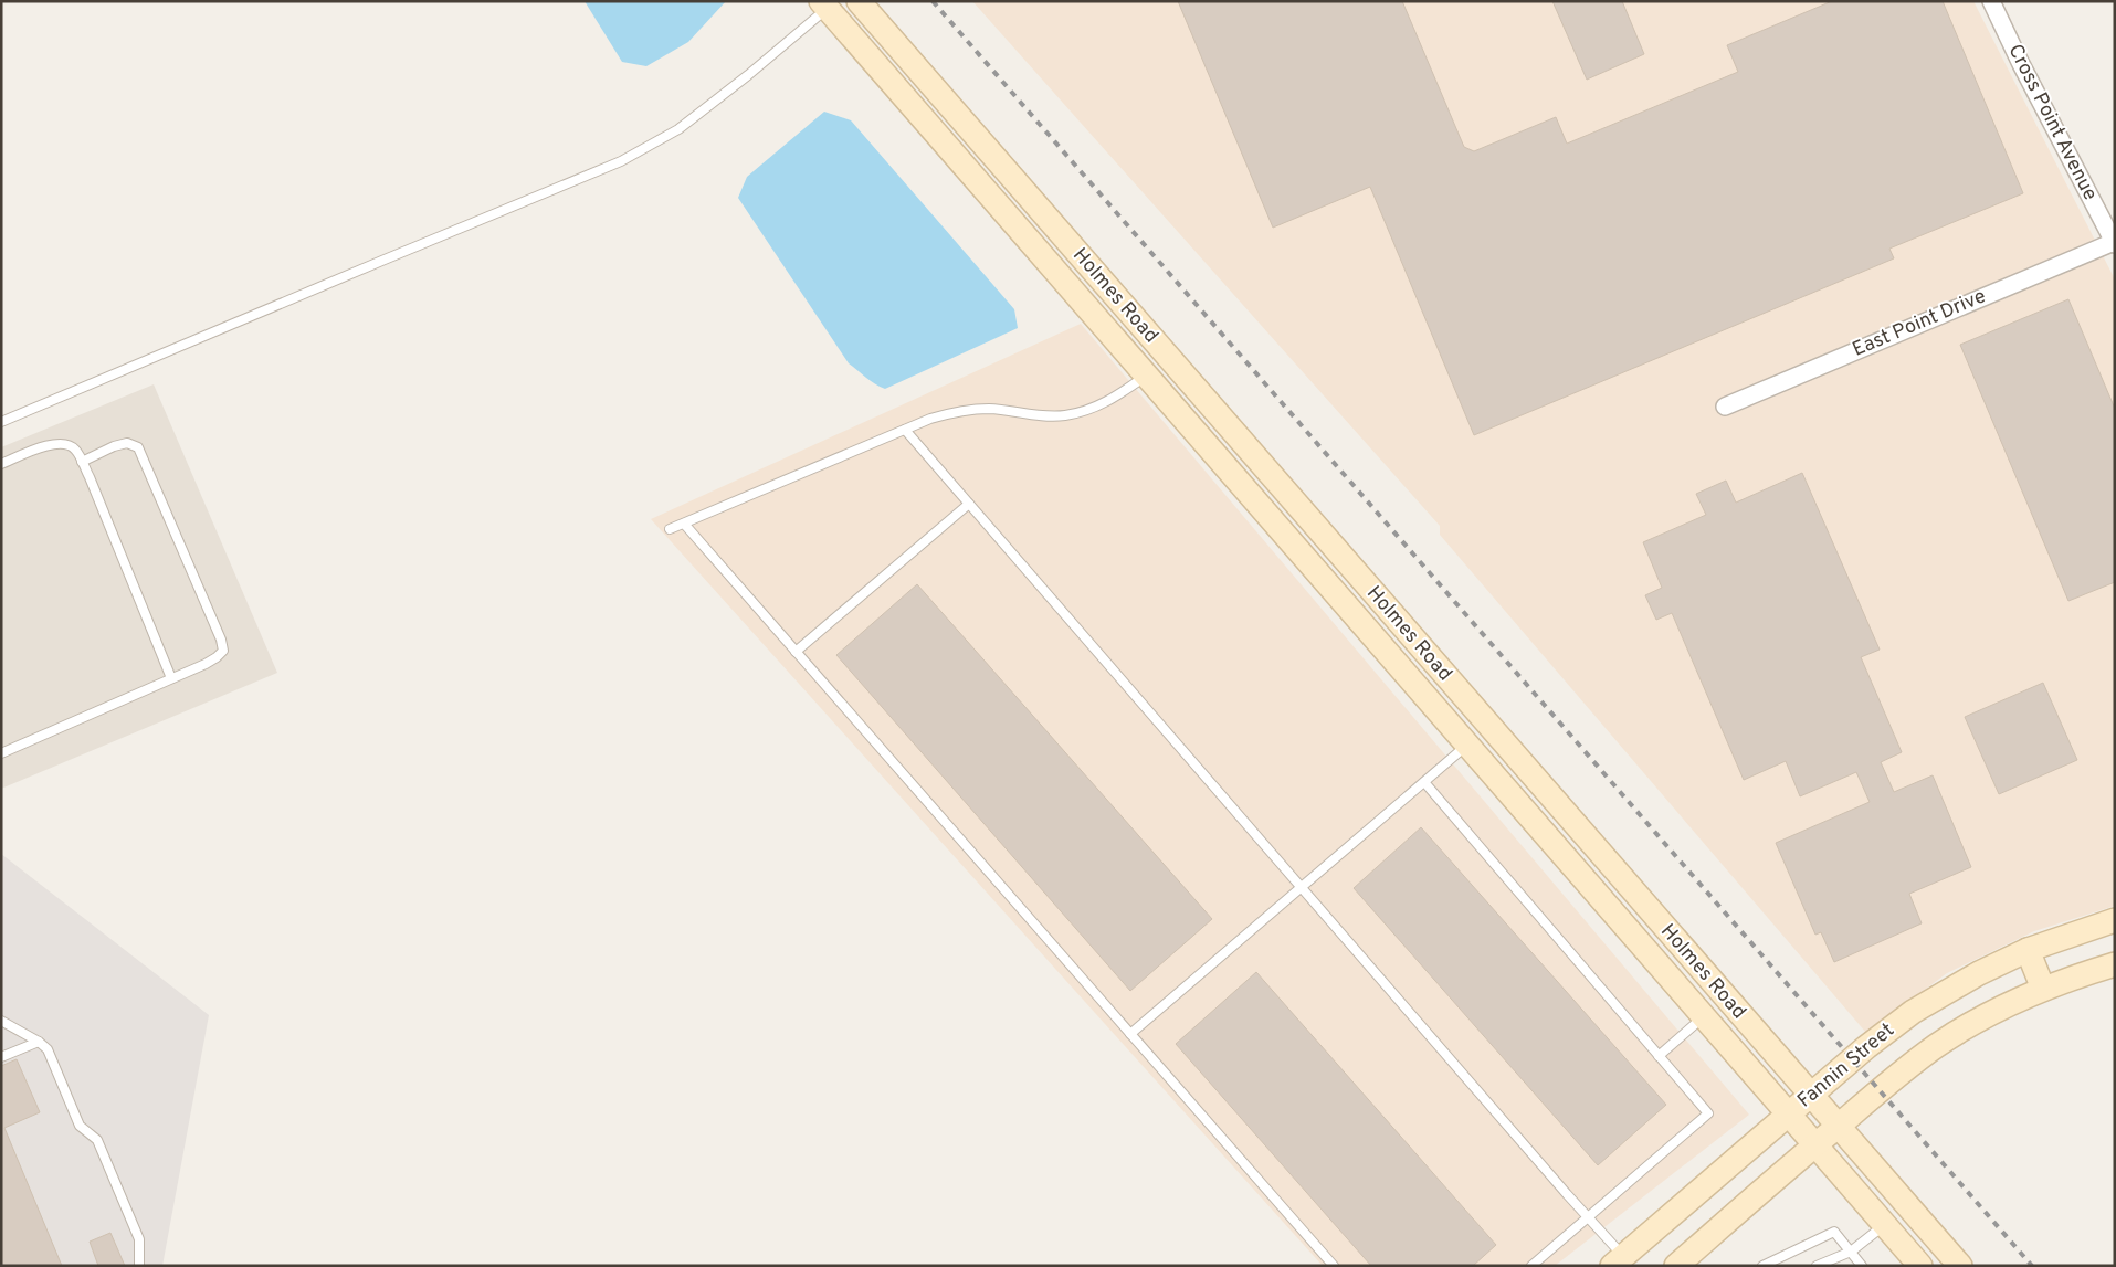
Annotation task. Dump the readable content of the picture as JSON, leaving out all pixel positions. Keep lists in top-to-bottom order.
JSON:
{
  "streets": {
    "main road": ["Holmes Road", "Fannin Street"],
    "street": ["Cross Point Avenue", "East Point Drive"]
  },
  "crossings": [
    ["Cross Point Avenue", "East Point Drive"],
    ["Holmes Road", "Fannin Street"]
  ]
}
